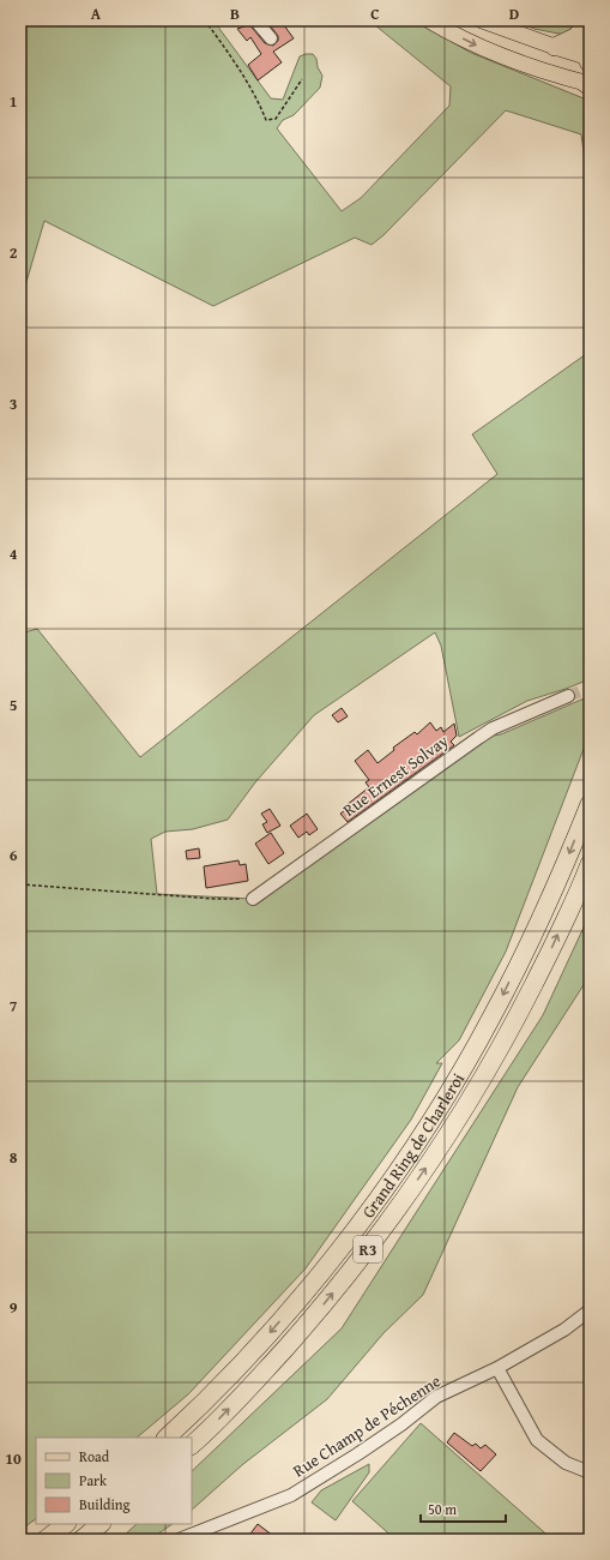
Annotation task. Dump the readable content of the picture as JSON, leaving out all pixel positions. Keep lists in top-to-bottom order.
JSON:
{
  "streets": {
    "highway": ["Grand Ring de Charleroi", "R3"],
    "street": ["Rue Ernest Solvay", "Rue Champ de Péchenne"]
  },
  "legend": ["Road", "Park", "Building"],
  "scale_bar": "50 m",
  "grid": {
    "columns": [
      "A",
      "B",
      "C",
      "D"
    ],
    "rows": [
      "1",
      "2",
      "3",
      "4",
      "5",
      "6",
      "7",
      "8",
      "9",
      "10"
    ]
  }
}
